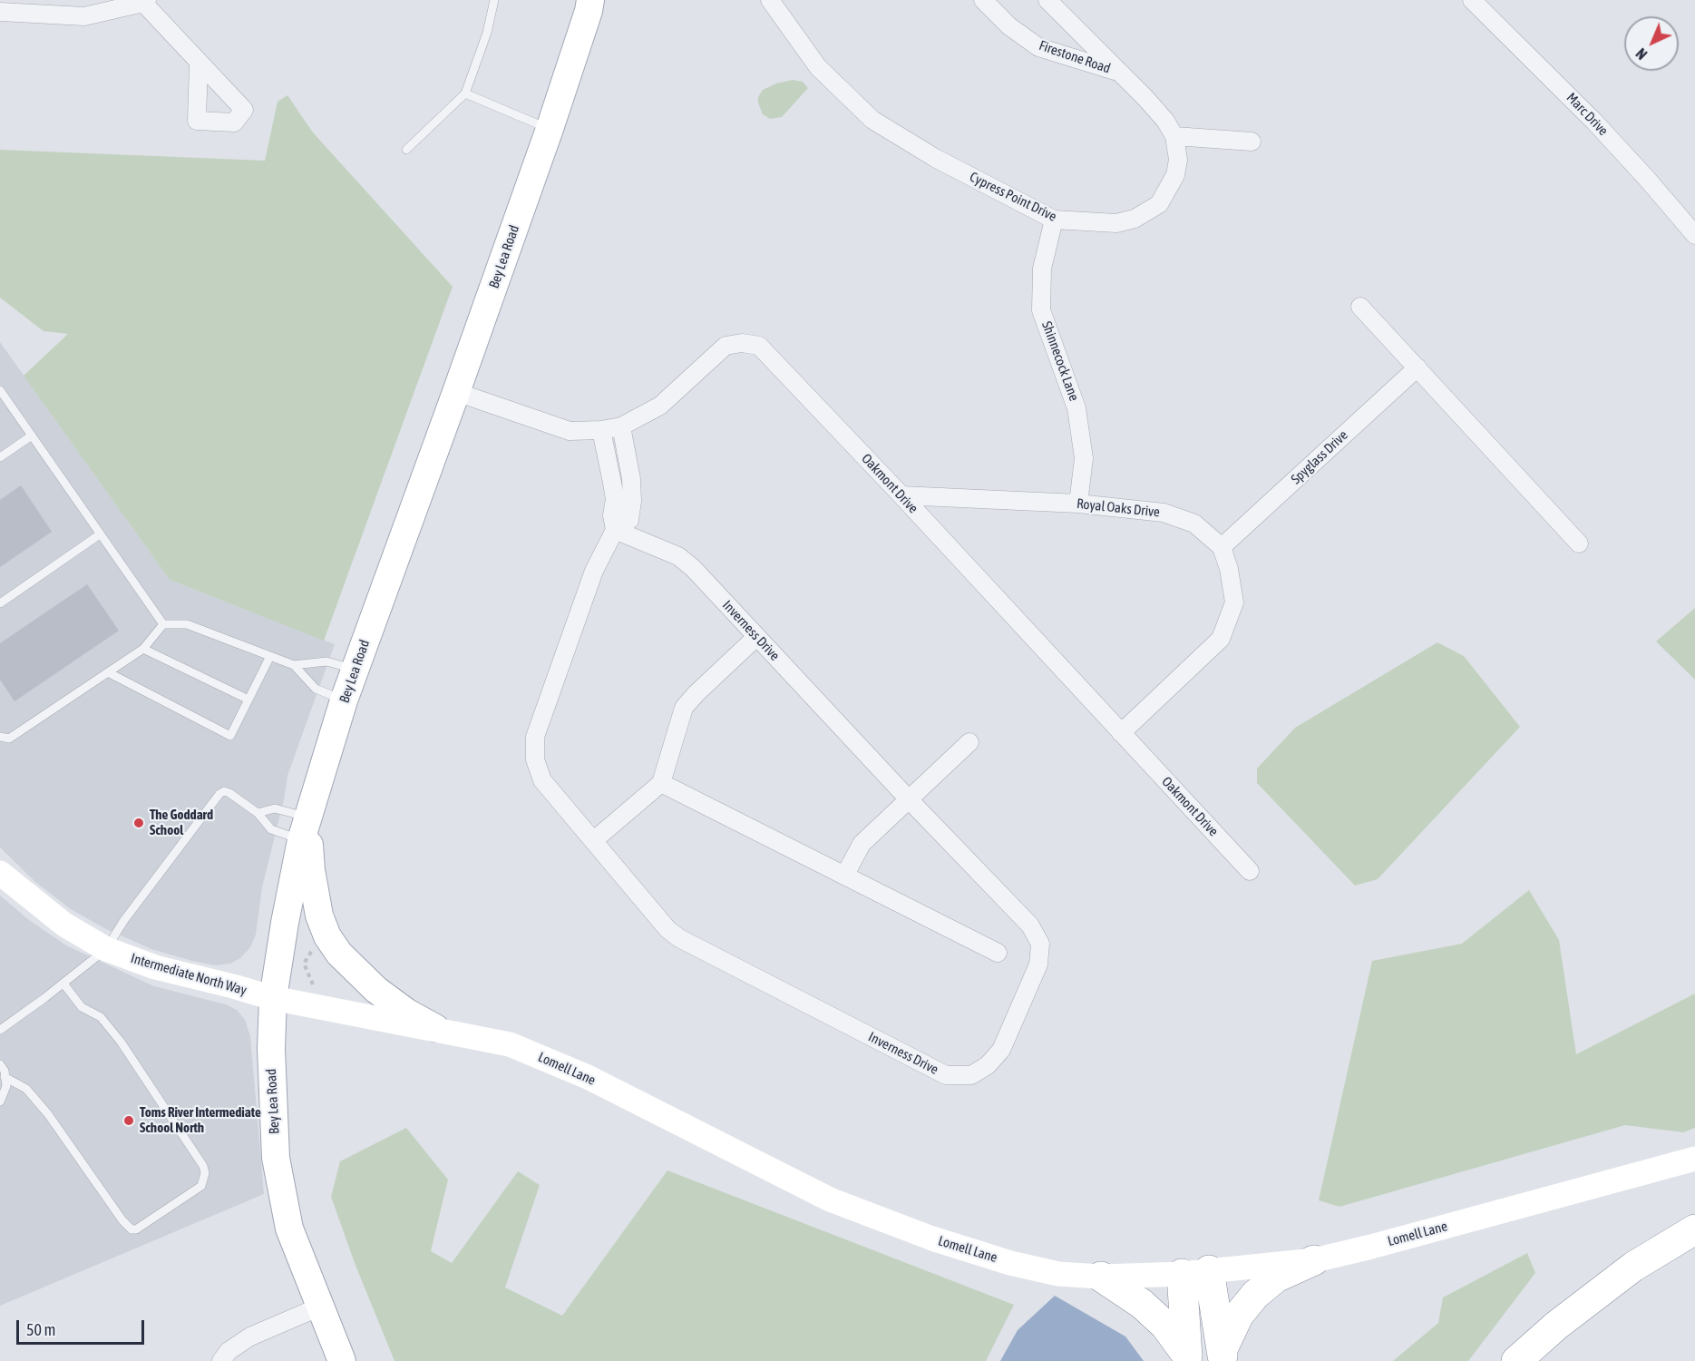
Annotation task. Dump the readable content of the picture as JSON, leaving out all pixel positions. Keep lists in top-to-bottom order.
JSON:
{
  "streets": {
    "main road": ["Bey Lea Road"],
    "street": [
      "Firestone Road",
      "Marc Drive",
      "Cypress Point Drive",
      "Shinnecock Lane",
      "Spyglass Drive",
      "Oakmont Drive",
      "Royal Oaks Drive",
      "Inverness Drive",
      "Intermediate North Way",
      "Lomell Lane"
    ]
  },
  "crossings": [
    ["Firestone Road", "Cypress Point Drive"],
    ["Cypress Point Drive", "Shinnecock Lane"],
    ["Bey Lea Road", "Oakmont Drive"],
    ["Bey Lea Road", "Intermediate North Way"],
    ["Bey Lea Road", "Lomell Lane"],
    ["Shinnecock Lane", "Royal Oaks Drive"],
    ["Spyglass Drive", "Royal Oaks Drive"],
    ["Oakmont Drive", "Royal Oaks Drive"],
    ["Oakmont Drive", "Inverness Drive"],
    ["Intermediate North Way", "Lomell Lane"]
  ],
  "places": ["The Goddard School", "Toms River Intermediate School North"],
  "scale_bar": "50 m",
  "north": "bottom left"
}
